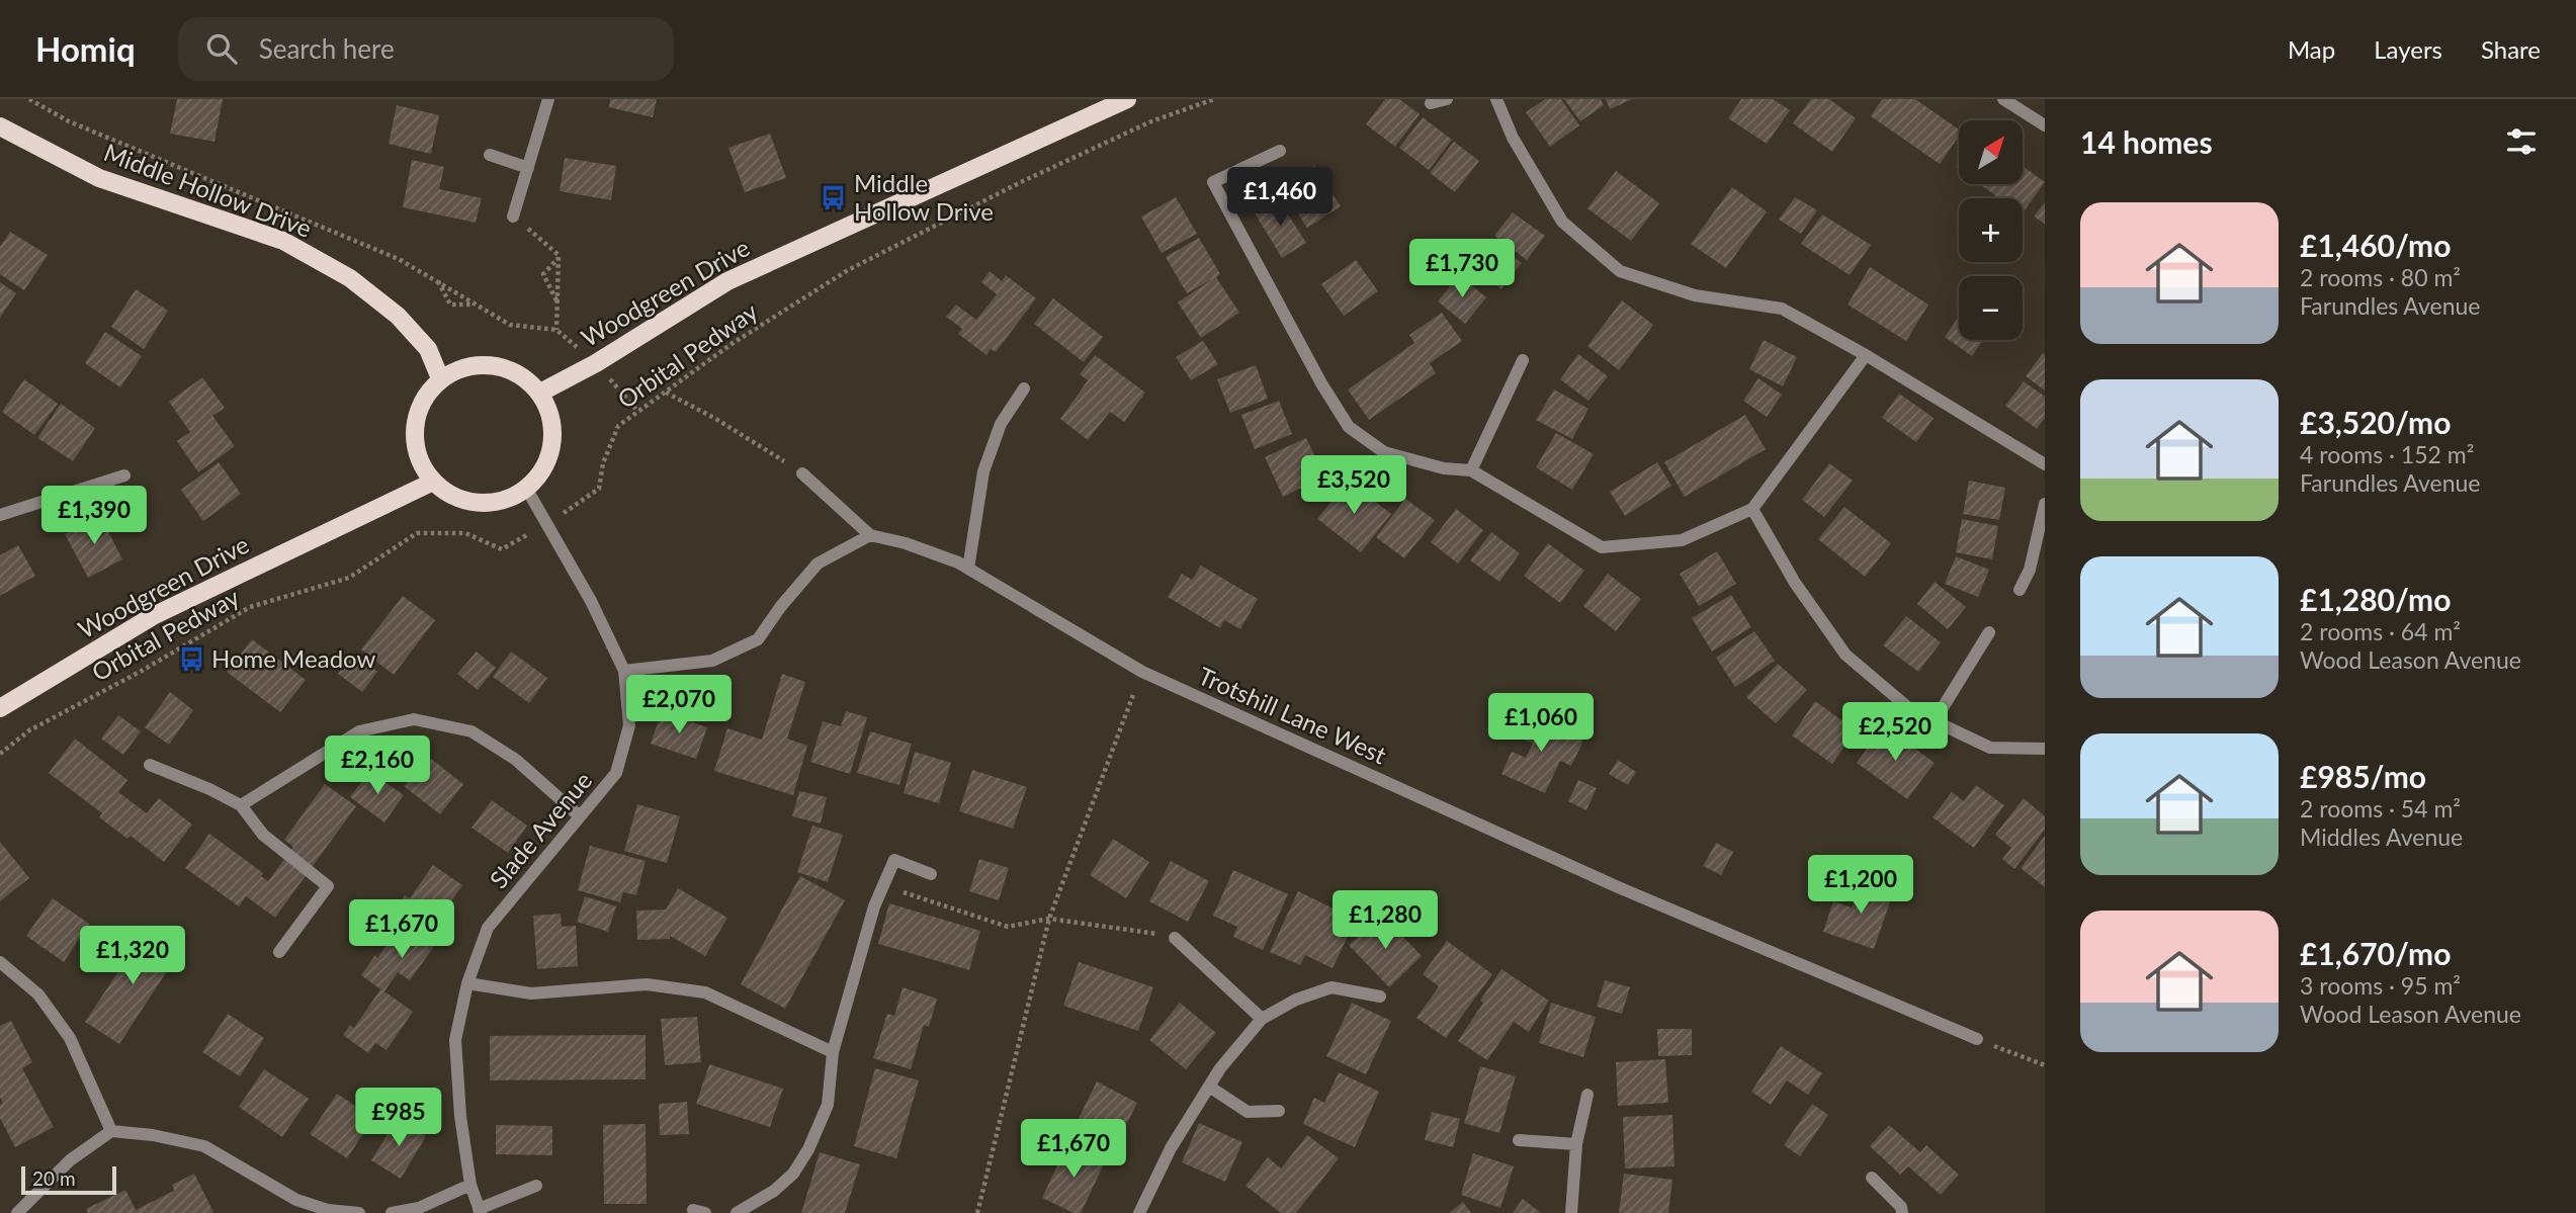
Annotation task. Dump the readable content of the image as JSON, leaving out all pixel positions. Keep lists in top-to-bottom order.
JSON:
{
  "streets": {
    "main road": ["Middle Hollow Drive", "Woodgreen Drive"],
    "street": ["Trotshill Lane West", "Slade Avenue"],
    "path": ["Orbital Pedway"]
  },
  "crossings": [
    ["Middle Hollow Drive", "Woodgreen Drive"],
    ["Middle Hollow Drive", "Slade Avenue"],
    ["Woodgreen Drive", "Slade Avenue"],
    ["Orbital Pedway", "Slade Avenue"]
  ],
  "places": {
    "bus stop": ["Middle Hollow Drive", "Home Meadow"]
  },
  "scale_bar": "20 m",
  "north": "top right",
  "page": {
    "header": "Homiq",
    "search": "Search here",
    "nav": ["Map", "Layers", "Share"],
    "heading": "14 homes",
    "map_buttons": ["+", "−"],
    "price": [
      "£1,460",
      "£1,730",
      "£3,520",
      "£1,390",
      "£2,070",
      "£1,060",
      "£2,520",
      "£2,160",
      "£1,200",
      "£1,280",
      "£1,670",
      "£1,320",
      "£985",
      "£1,670"
    ],
    "list": [
      {
        "name": "£1,460/mo",
        "note": "2 rooms · 80 m² · Farundles Avenue"
      },
      {
        "name": "£3,520/mo",
        "note": "4 rooms · 152 m² · Farundles Avenue"
      },
      {
        "name": "£1,280/mo",
        "note": "2 rooms · 64 m² · Wood Leason Avenue"
      },
      {
        "name": "£985/mo",
        "note": "2 rooms · 54 m² · Middles Avenue"
      },
      {
        "name": "£1,670/mo",
        "note": "3 rooms · 95 m² · Wood Leason Avenue"
      }
    ],
    "scale": "20 m"
  }
}
